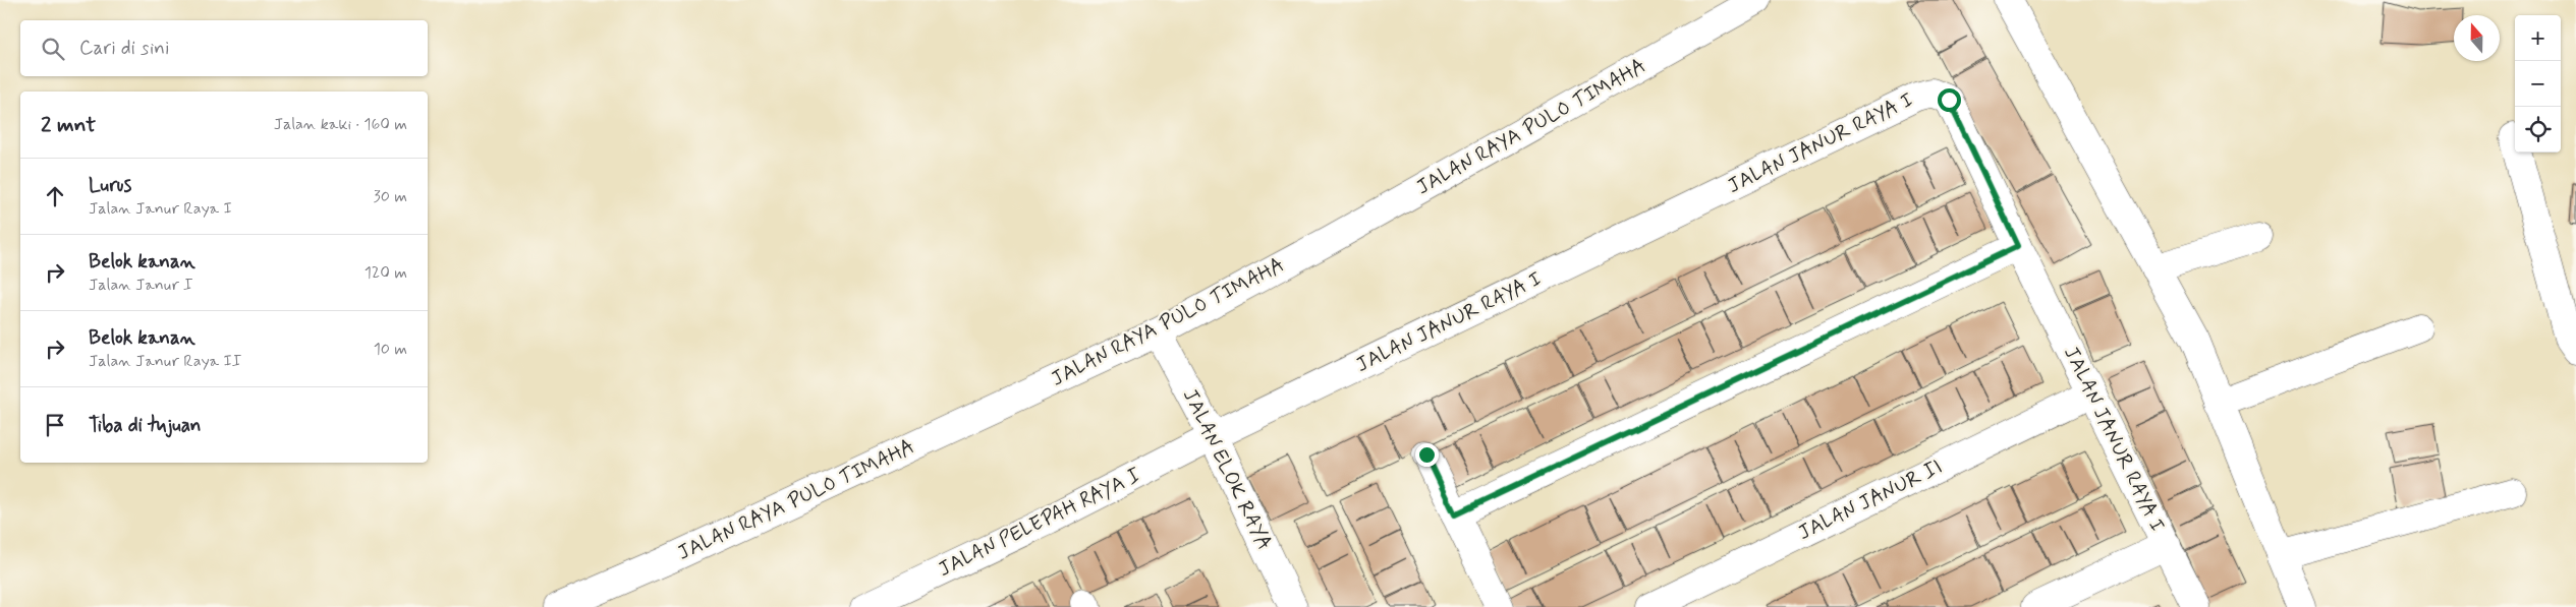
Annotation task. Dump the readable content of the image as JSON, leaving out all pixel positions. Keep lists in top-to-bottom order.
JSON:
{
  "streets": {
    "street": [
      "JALAN RAYA PULO TIMAHA",
      "JALAN JANUR RAYA I",
      "JALAN ELOK RAYA",
      "JALAN JANUR II",
      "JALAN PELEPAH RAYA I"
    ]
  },
  "crossings": [
    ["JALAN RAYA PULO TIMAHA", "JALAN ELOK RAYA"],
    ["JALAN JANUR RAYA I", "JALAN ELOK RAYA"],
    ["JALAN JANUR RAYA I", "JALAN JANUR II"],
    ["JALAN JANUR RAYA I", "JALAN PELEPAH RAYA I"],
    ["JALAN ELOK RAYA", "JALAN PELEPAH RAYA I"]
  ],
  "north": "top",
  "page": {
    "map_buttons": ["+", "−"],
    "search": "Cari di sini",
    "heading": ["2 mnt", "Jalan kaki · 160 m"],
    "list": [
      ["Lurus", "Jalan Janur Raya I", "30 m"],
      ["Belok kanan", "Jalan Janur I", "120 m"],
      ["Belok kanan", "Jalan Janur Raya II", "10 m"],
      "Tiba di tujuan"
    ]
  }
}
